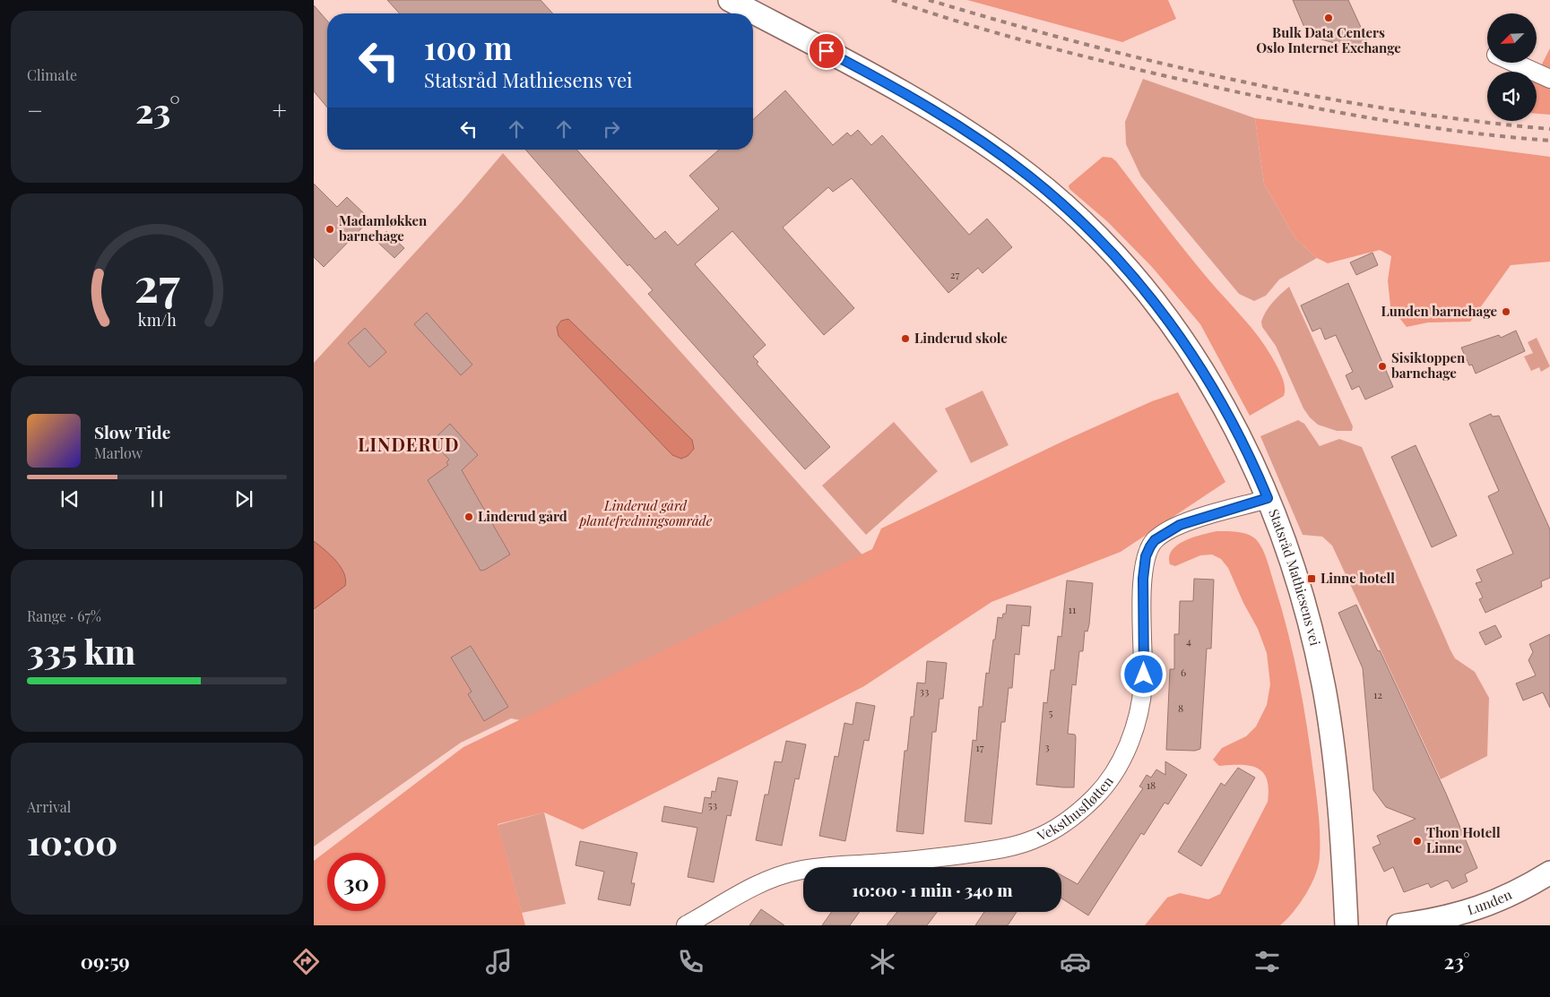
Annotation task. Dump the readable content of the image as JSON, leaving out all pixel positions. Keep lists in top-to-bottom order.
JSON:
{
  "streets": {
    "street": ["Statsråd Mathiesens vei", "Veksthusfløtten", "Lunden"]
  },
  "crossings": [
    ["Statsråd Mathiesens vei", "Veksthusfløtten"]
  ],
  "districts": ["LINDERUD"],
  "parks": ["Linderud gård plantefredningsområde"],
  "places": {
    "other": [
      "Bulk Data Centers Oslo Internet Exchange",
      "Madamløkken barnehage",
      "Lunden barnehage",
      "Linderud skole",
      "Sisiktoppen barnehage",
      "Linderud gård",
      "Thon Hotell Linne"
    ],
    "transit": ["Linne hotell"]
  },
  "house_numbers": [
    "27",
    "11",
    "4",
    "6",
    "33",
    "12",
    "8",
    "5",
    "3",
    "17",
    "18",
    "53"
  ],
  "north": "bottom left",
  "page": {
    "tile": [
      "Climate",
      ["Range · 67%", "335 km"],
      ["Arrival", "10:00"]
    ],
    "turn": ["100 m", "Statsråd Mathiesens vei"],
    "heat": ["−", "23°", "+"],
    "song": ["Slow Tide", "Marlow"],
    "limit": "30",
    "trip": "10:00 · 1 min · 340 m",
    "tabs": ["09:59", "23°"],
    "gauge": ["27", "km/h"]
  }
}
